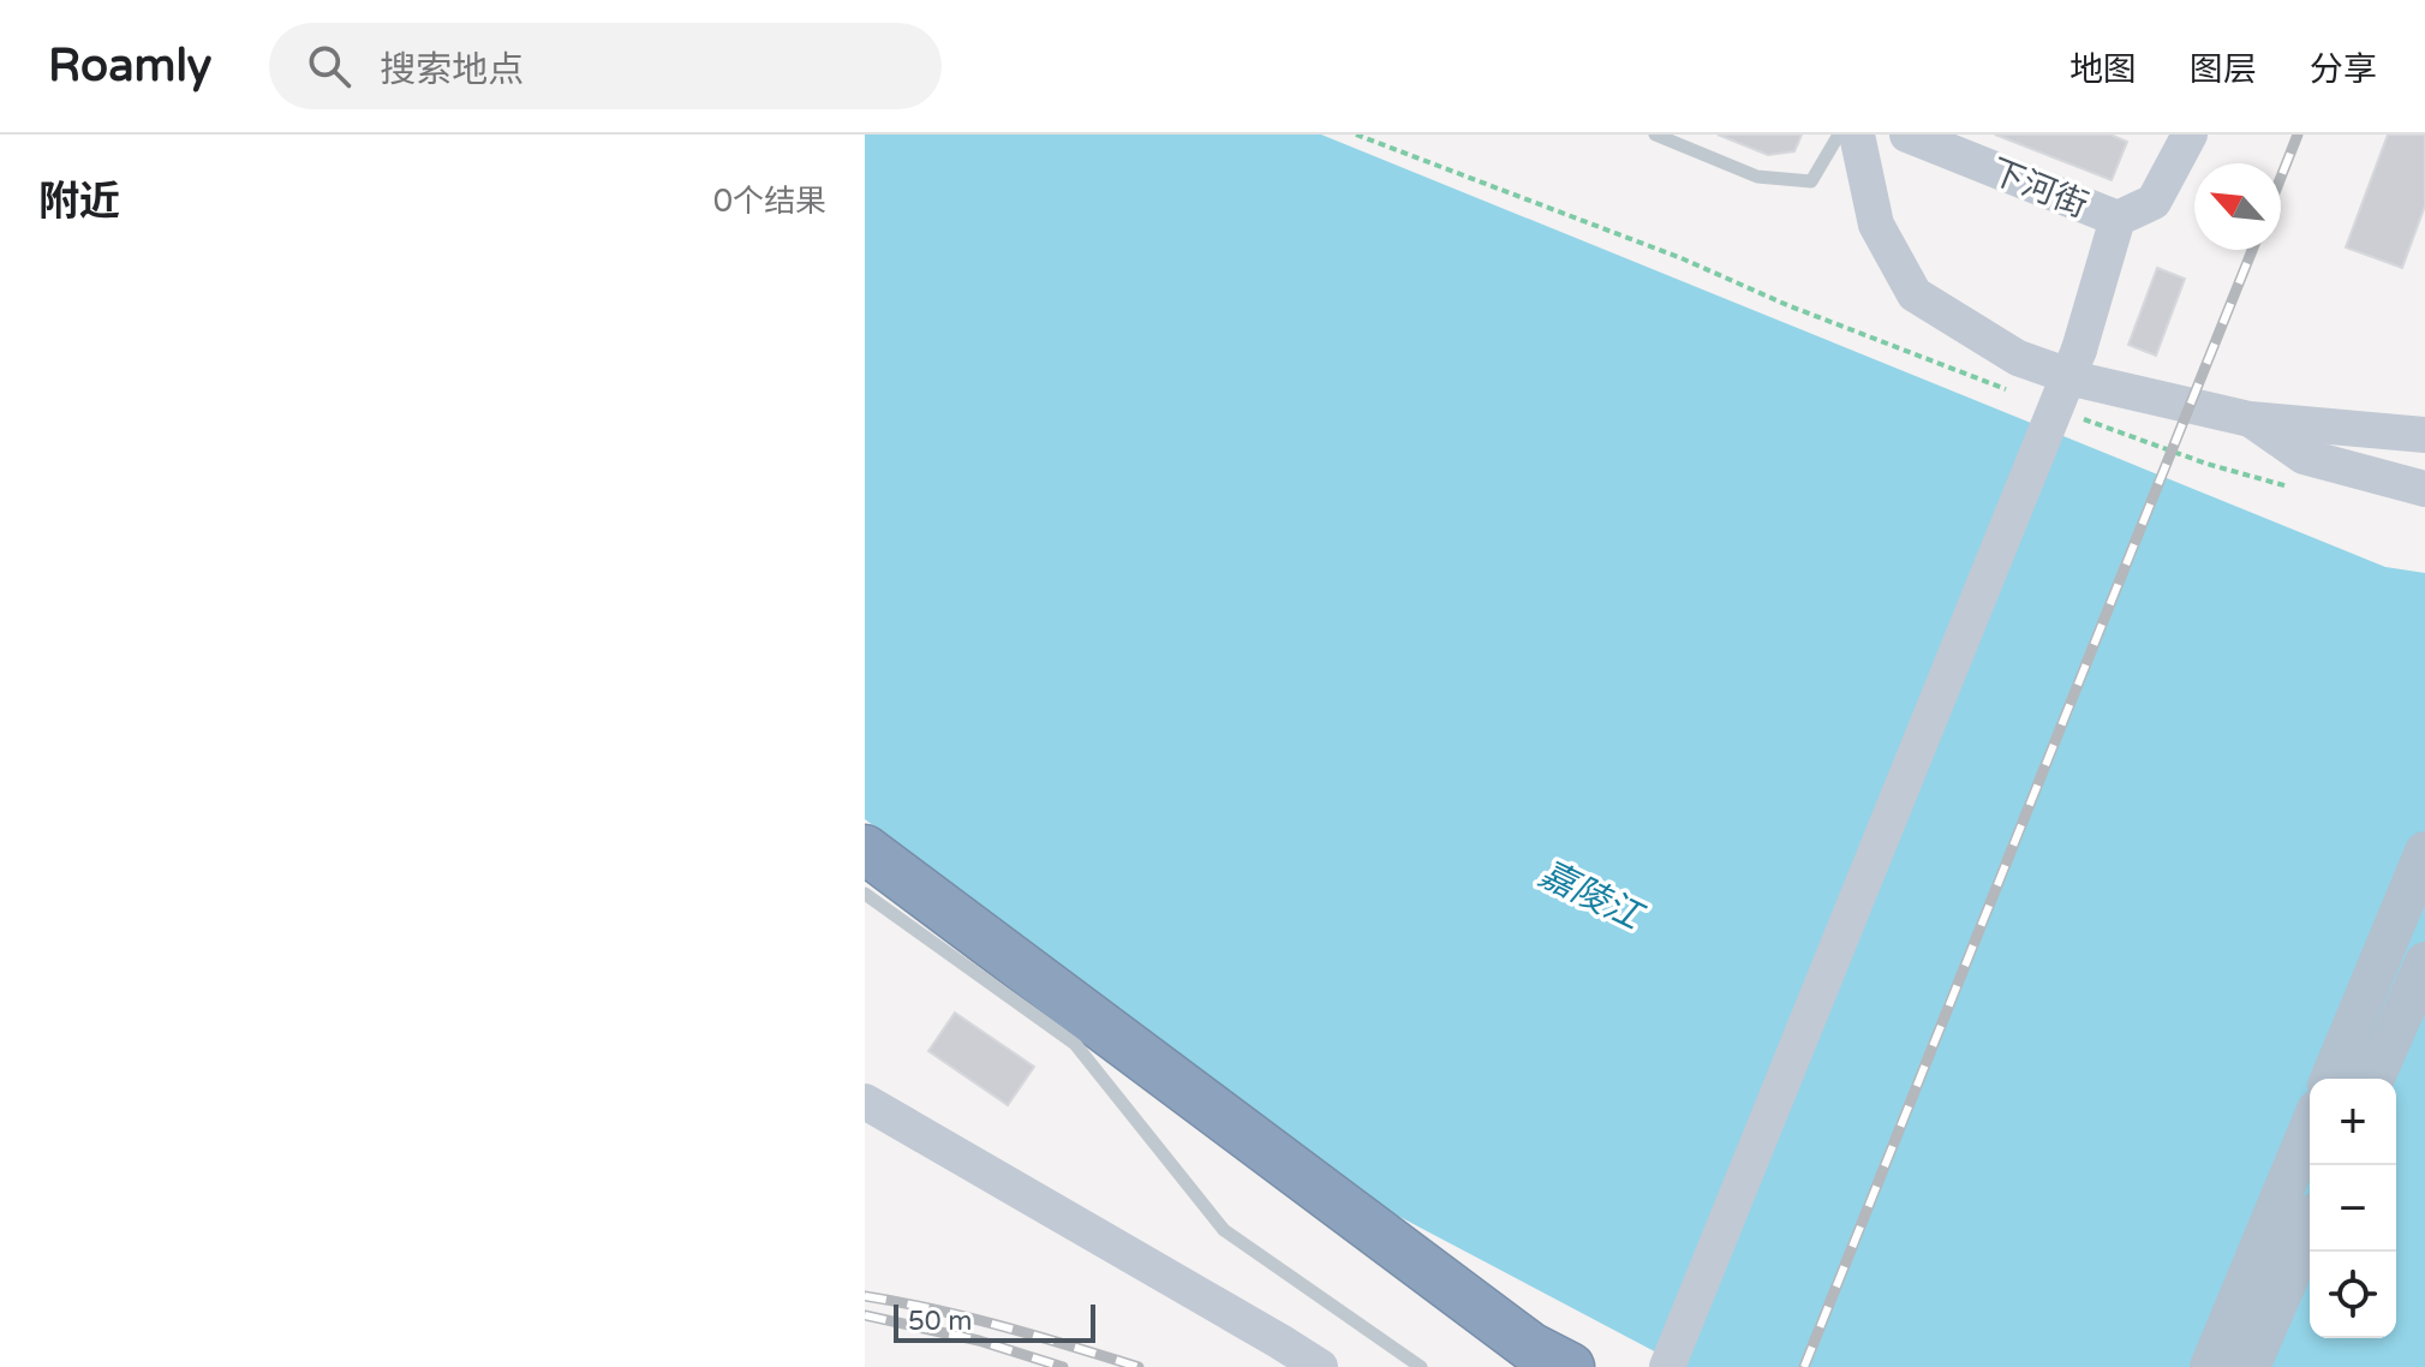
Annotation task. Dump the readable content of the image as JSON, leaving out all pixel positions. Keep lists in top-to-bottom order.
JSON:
{
  "streets": {
    "street": ["下河街"]
  },
  "water": ["嘉陵江"],
  "scale_bar": "50 m",
  "north": "top left",
  "page": {
    "header": "Roamly",
    "search": "搜索地点",
    "nav": ["地图", "图层", "分享"],
    "heading": ["附近", "0个结果"],
    "map_buttons": ["+", "−"],
    "scale": "50 m"
  }
}
